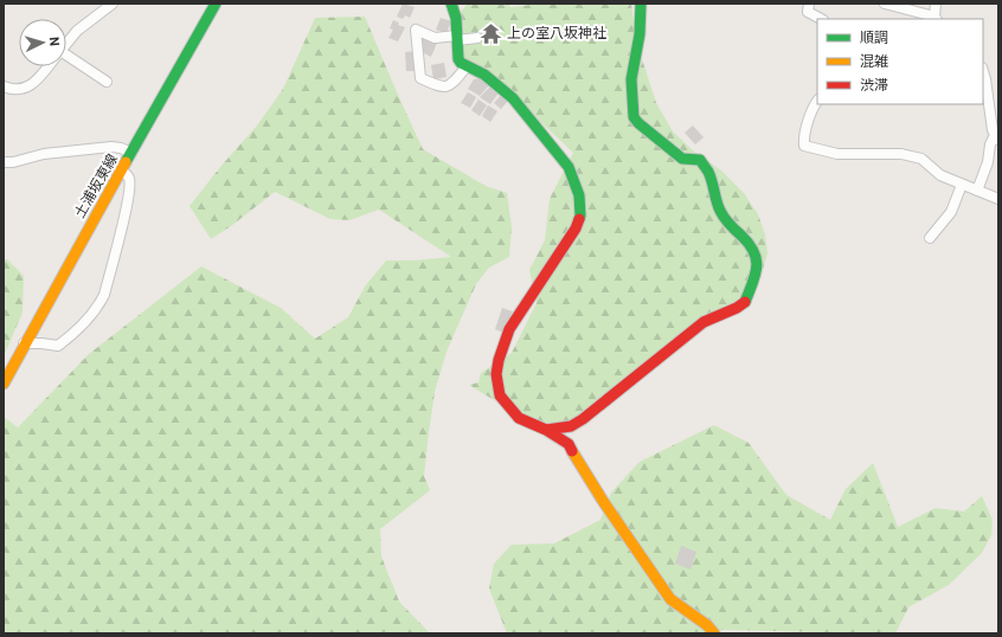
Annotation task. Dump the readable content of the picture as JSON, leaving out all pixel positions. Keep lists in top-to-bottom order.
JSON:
{
  "streets": {
    "street": ["土浦坂東線"]
  },
  "places": {
    "temple": ["上の室八坂神社"]
  },
  "legend": ["順調", "混雑", "渋滞"],
  "north": "right"
}
